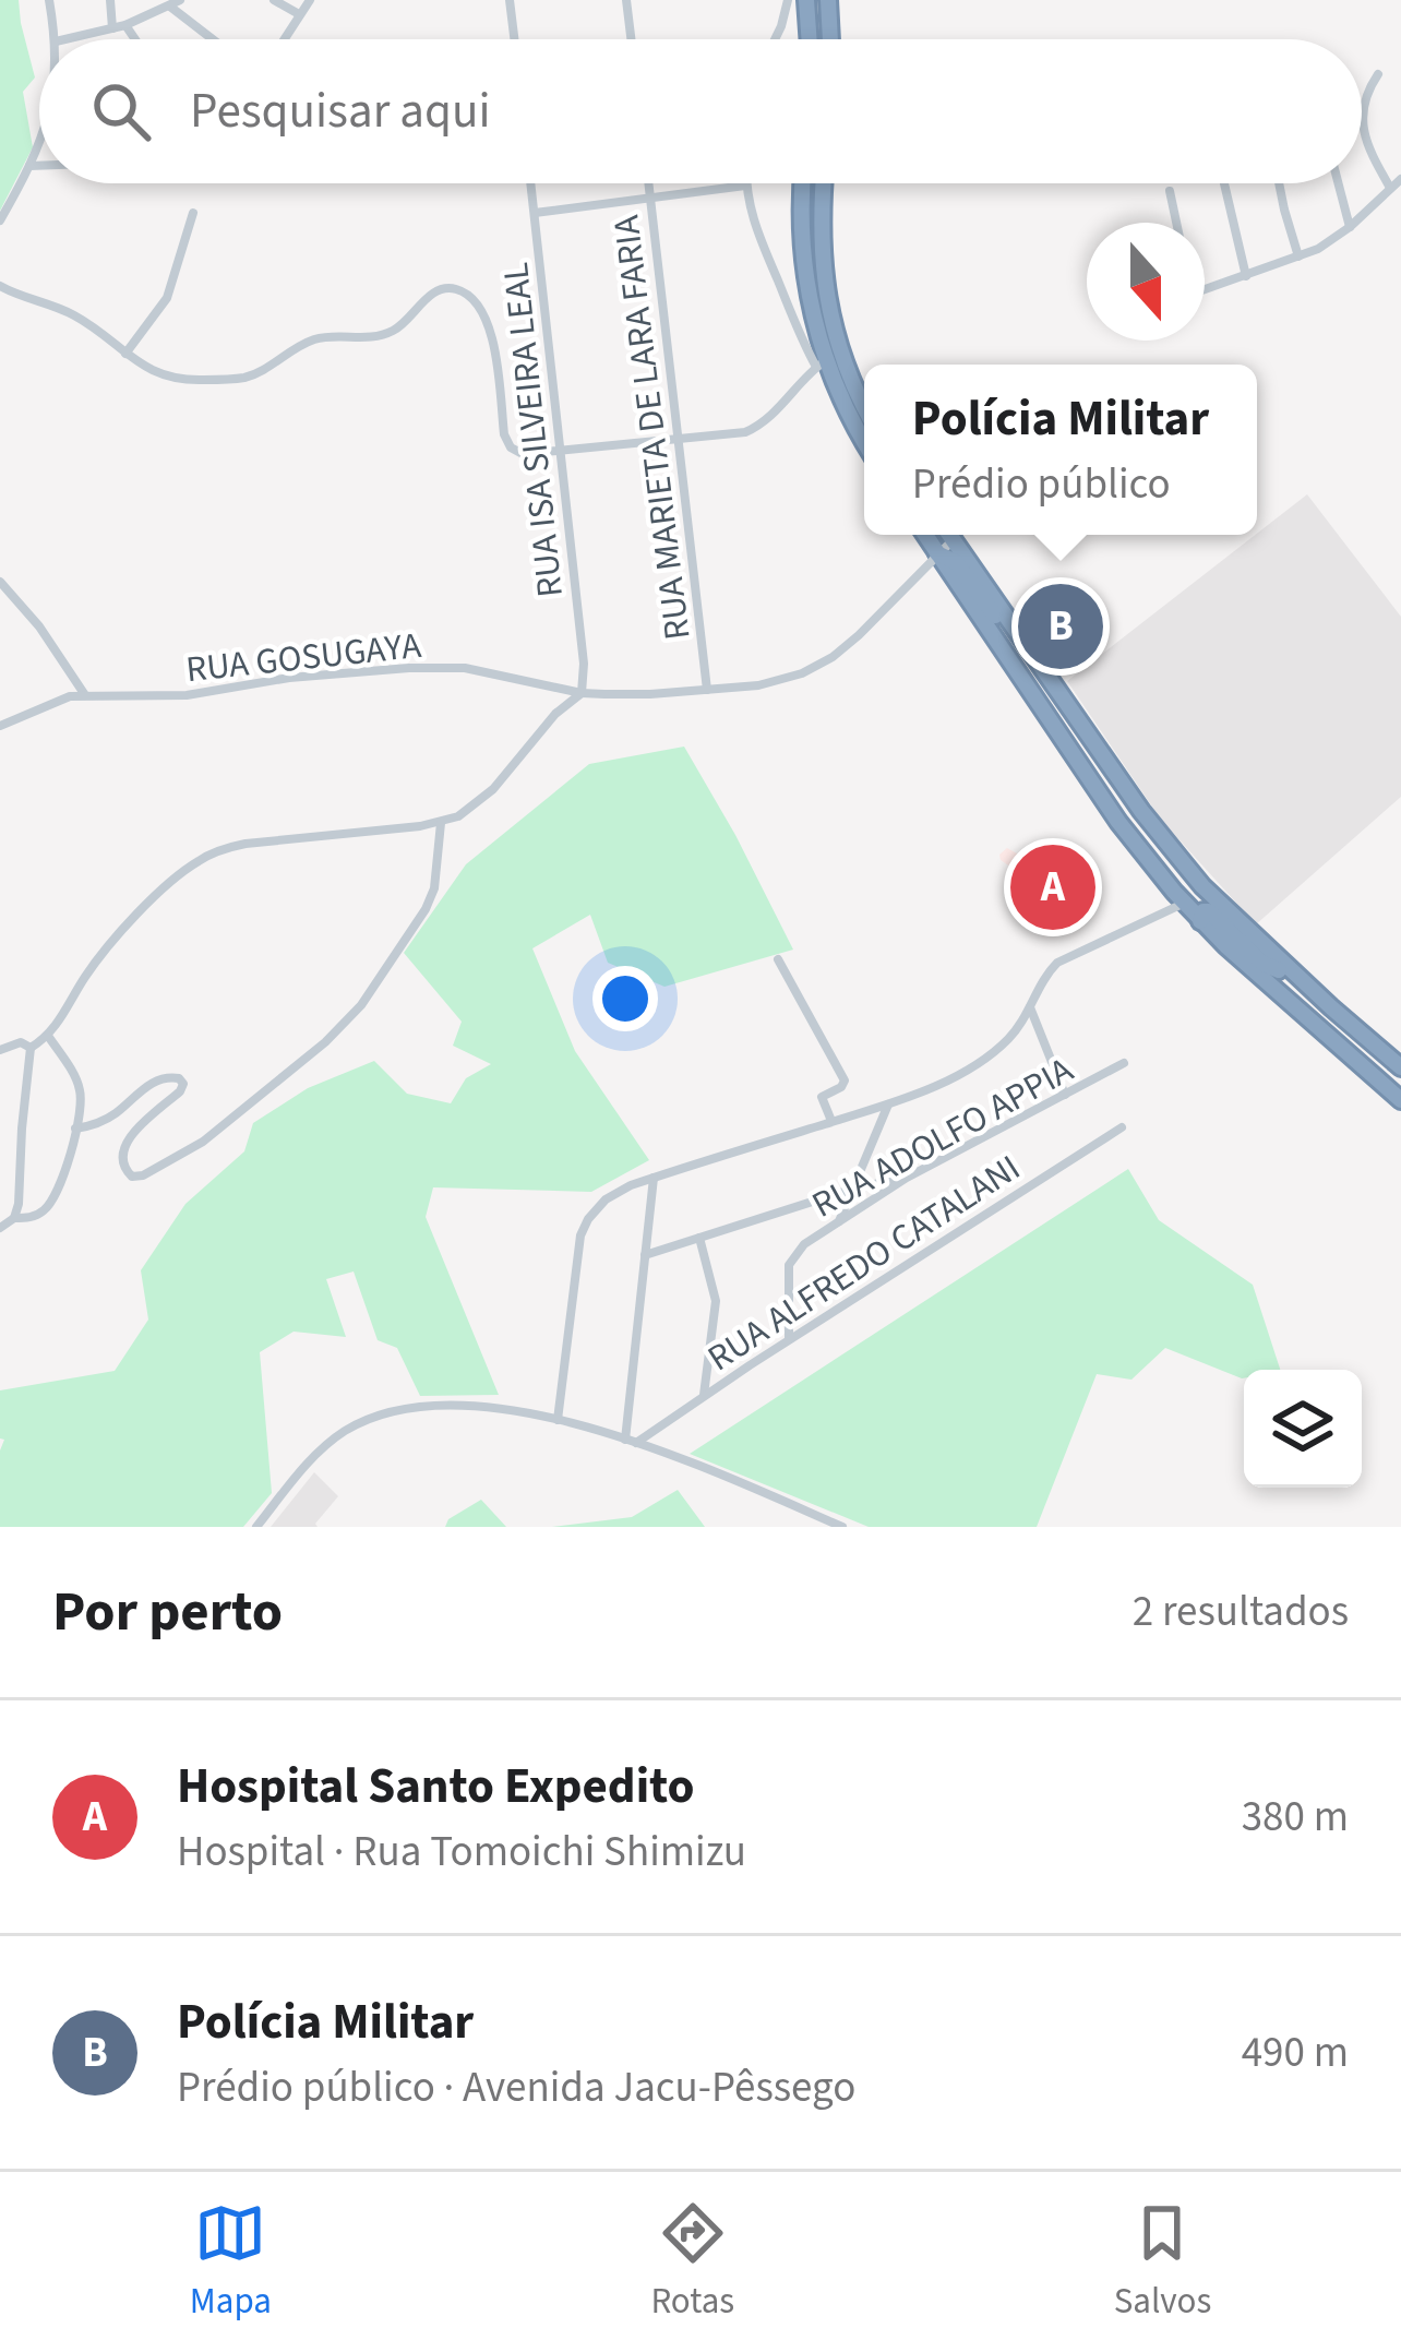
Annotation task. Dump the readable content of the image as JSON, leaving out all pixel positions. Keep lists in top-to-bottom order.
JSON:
{
  "streets": {
    "street": [
      "RUA MARIETA DE LARA FARIA",
      "RUA ISA SILVEIRA LEAL",
      "RUA GOSUGAYA",
      "RUA ADOLFO APPIA",
      "RUA ALFREDO CATALANI"
    ]
  },
  "crossings": [
    ["RUA MARIETA DE LARA FARIA", "RUA GOSUGAYA"],
    ["RUA ISA SILVEIRA LEAL", "RUA GOSUGAYA"],
    ["RUA ADOLFO APPIA", "RUA ALFREDO CATALANI"]
  ],
  "north": "bottom",
  "page": {
    "search": "Pesquisar aqui",
    "popup": ["Polícia Militar", "Prédio público"],
    "pins": ["B", "A"],
    "heading": ["Por perto", "2 resultados"],
    "list": [
      {
        "mark": "A",
        "name": "Hospital Santo Expedito",
        "note": "Hospital · Rua Tomoichi Shimizu",
        "value": "380 m"
      },
      {
        "mark": "B",
        "name": "Polícia Militar",
        "note": "Prédio público · Avenida Jacu-Pêssego",
        "value": "490 m"
      }
    ],
    "nav": ["Mapa", "Rotas", "Salvos"]
  }
}
